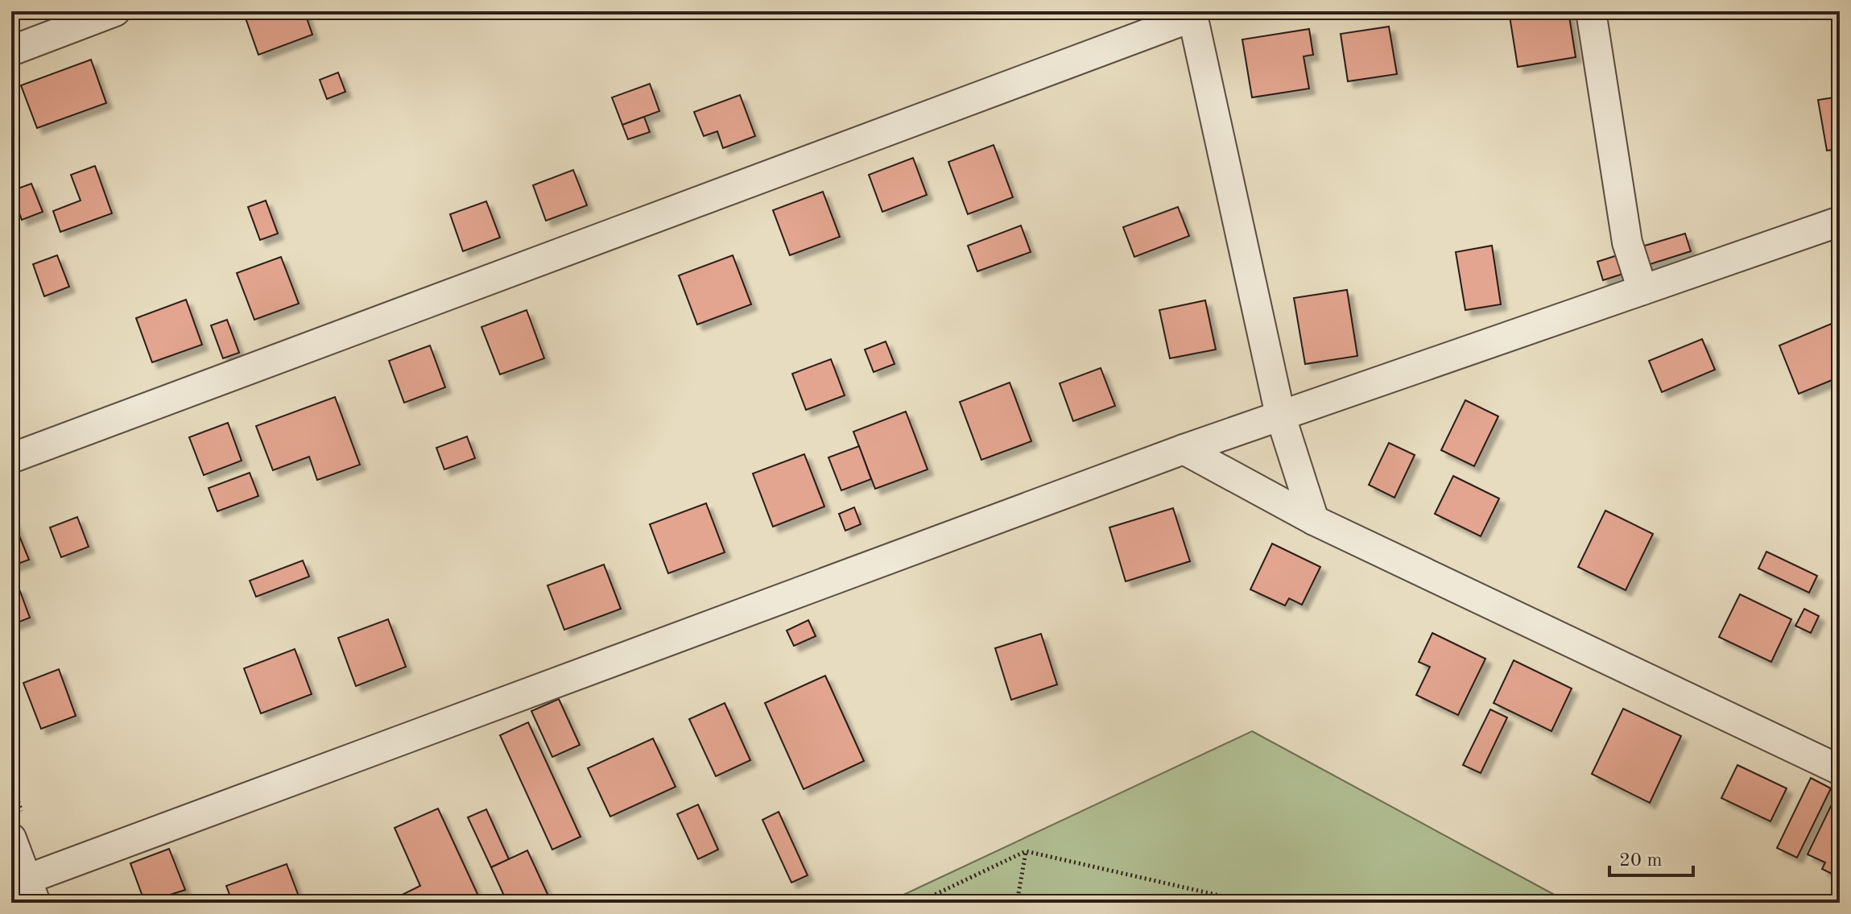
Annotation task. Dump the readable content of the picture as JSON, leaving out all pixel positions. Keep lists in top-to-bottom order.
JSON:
{
  "scale_bar": "20 m"
}
